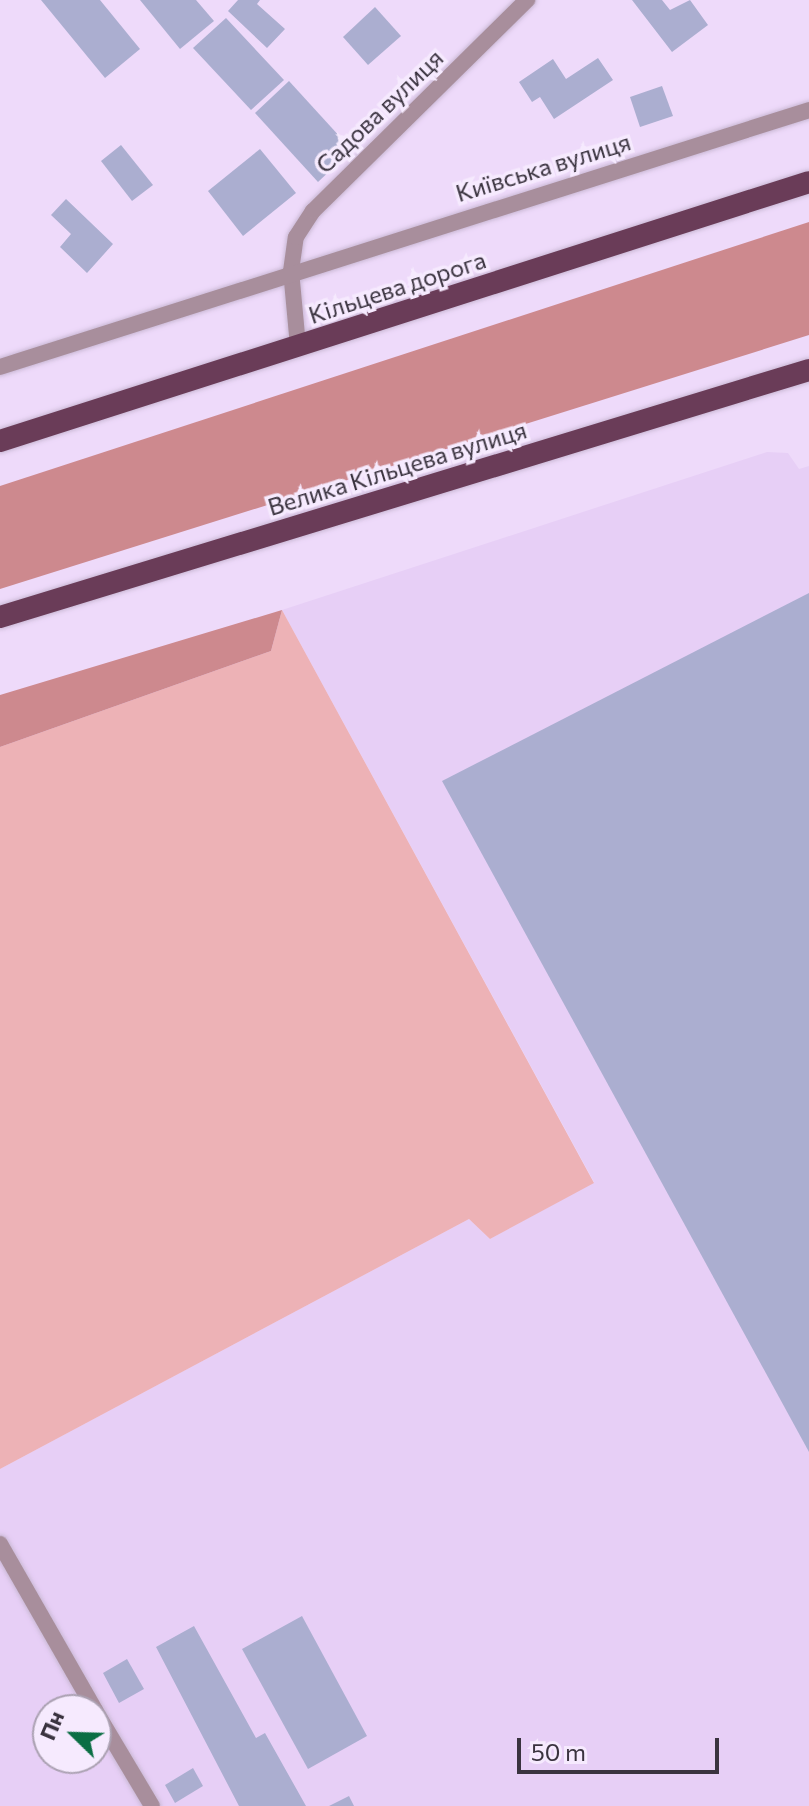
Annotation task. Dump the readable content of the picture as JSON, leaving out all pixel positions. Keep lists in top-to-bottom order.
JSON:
{
  "streets": {
    "highway": ["Кільцева дорога", "Велика Кільцева вулиця"],
    "street": ["Садова вулиця", "Київська вулиця"]
  },
  "crossings": [
    ["Садова вулиця", "Київська вулиця"],
    ["Садова вулиця", "Кільцева дорога"]
  ],
  "scale_bar": "50 m",
  "north": "top left"
}
